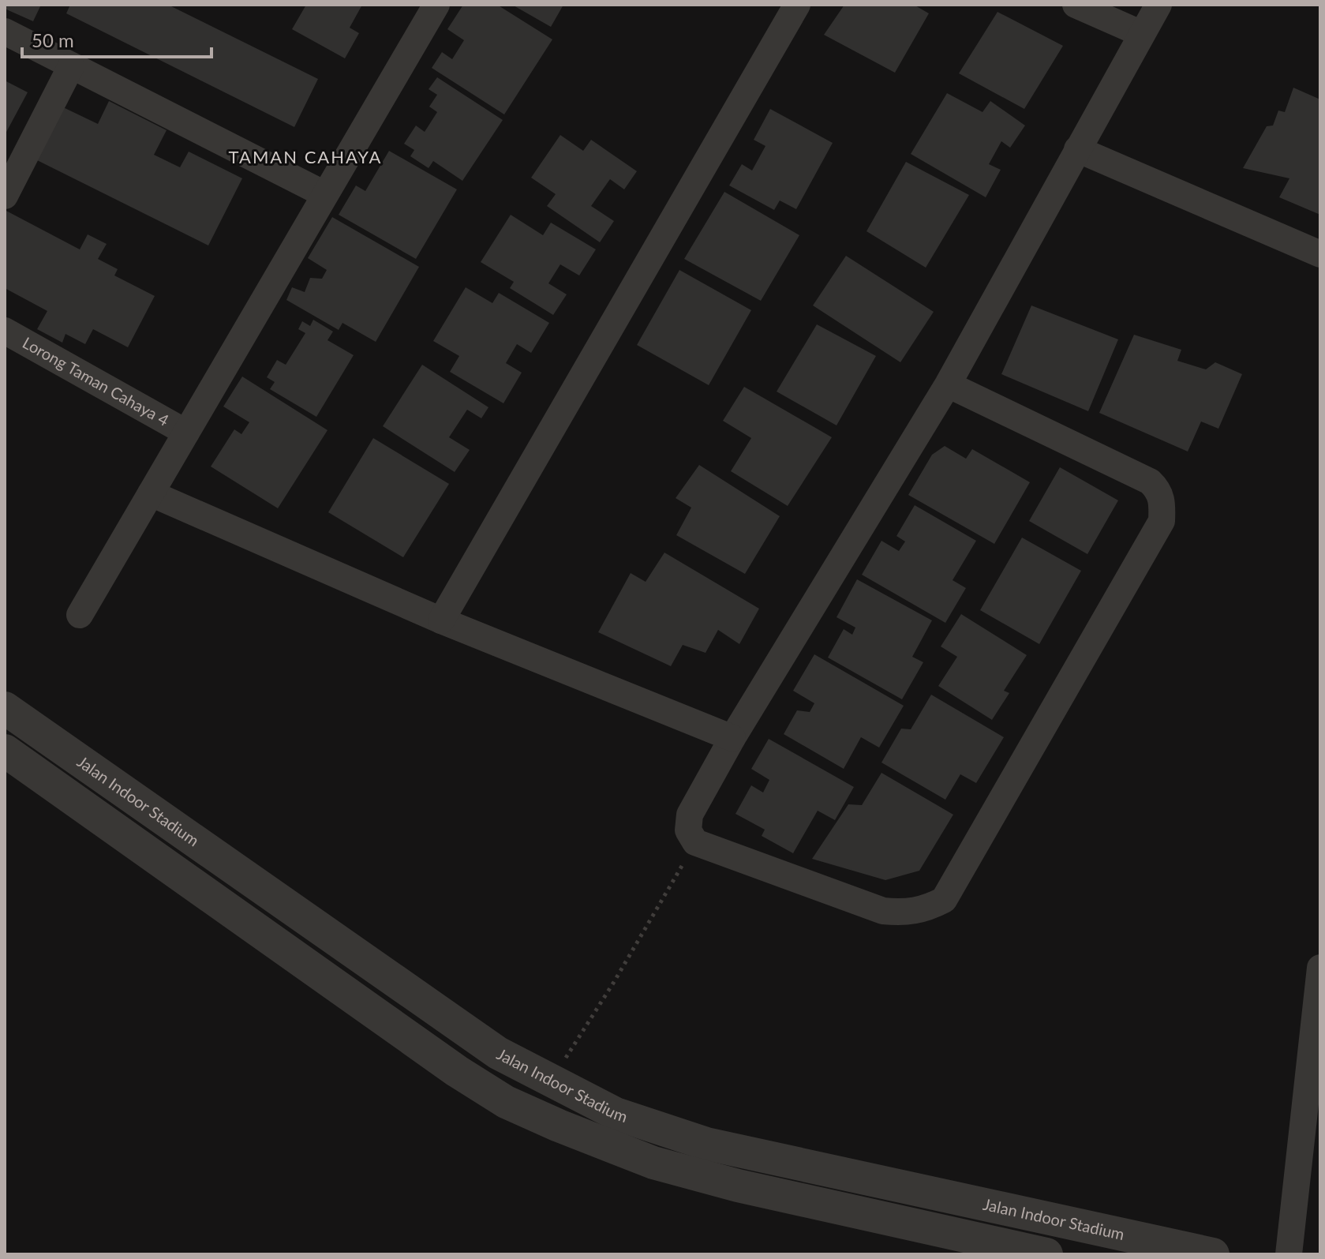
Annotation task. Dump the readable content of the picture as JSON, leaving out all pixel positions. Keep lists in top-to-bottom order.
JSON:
{
  "streets": {
    "street": ["Lorong Taman Cahaya 4", "Jalan Indoor Stadium"]
  },
  "districts": ["TAMAN CAHAYA"],
  "scale_bar": "50 m"
}
